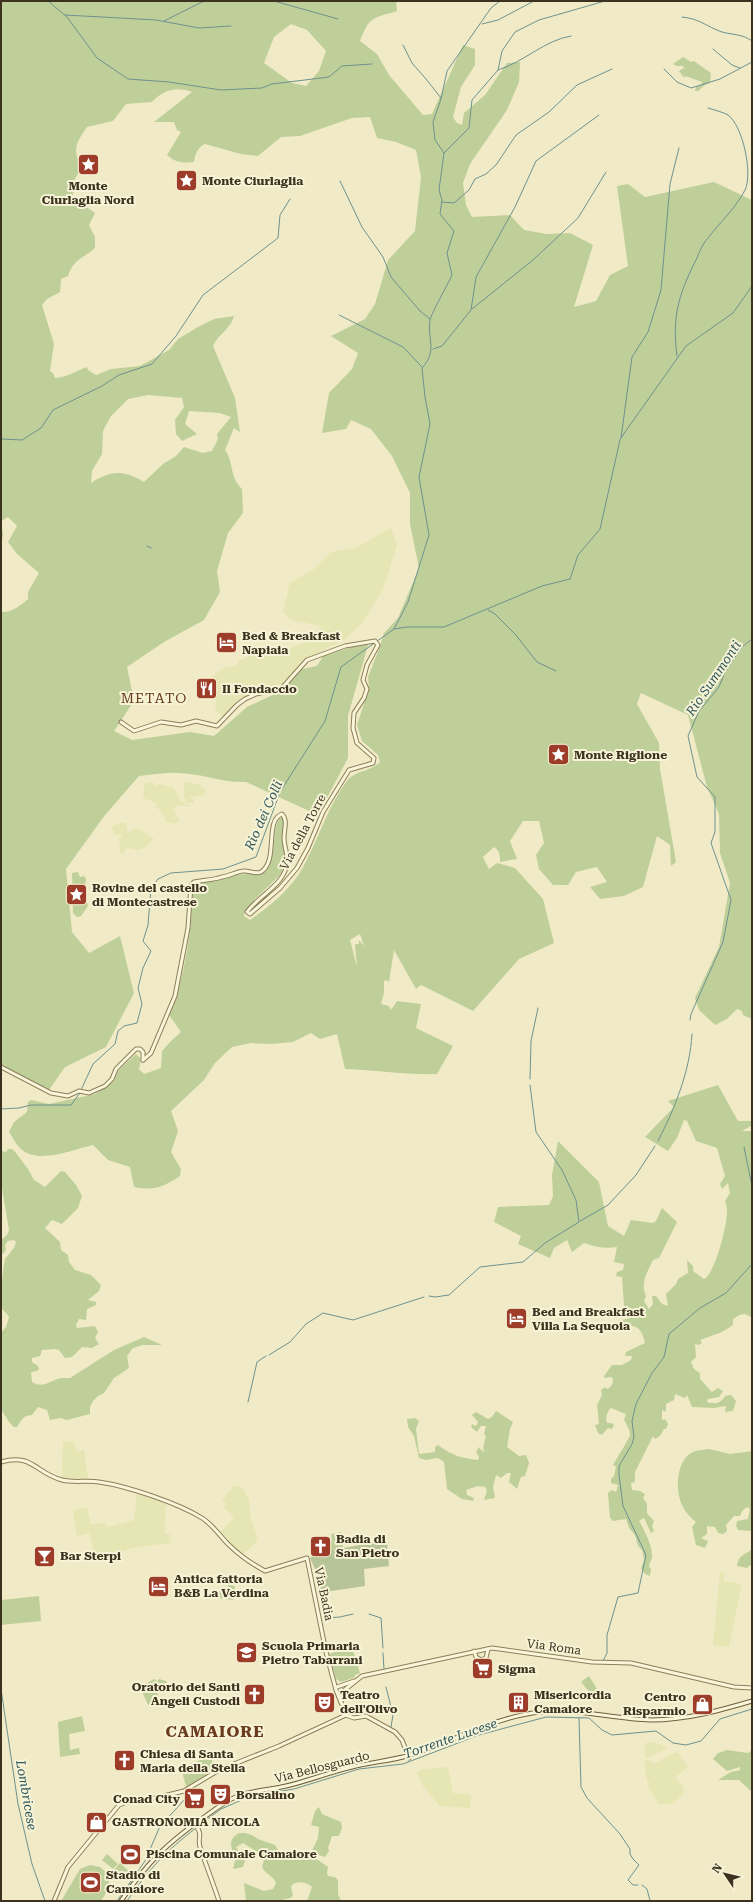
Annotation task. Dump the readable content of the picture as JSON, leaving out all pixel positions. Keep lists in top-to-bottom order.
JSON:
{
  "streets": {
    "street": [
      "Via della Torre",
      "Via Badia",
      "Via Roma",
      "Via Bellosguardo"
    ]
  },
  "crossings": [
    ["Via Badia", "Via Roma"]
  ],
  "districts": ["METATO", "CAMAIORE"],
  "water": [
    "Rio Summonti",
    "Rio dei Colli",
    "Torrente Lucese",
    "Lombricese"
  ],
  "places": {
    "place": [
      "Monte Ciurlaglia Nord",
      "Monte Ciurlaglia",
      "Monte Riglione",
      "Rovine del castello di Montecastrese"
    ],
    "hotel": ["Bed & Breakfast Napiaia", "Bed and Breakfast Villa La Sequoia", "Antica fattoria B&B La Verdina"],
    "restaurant": ["Il Fondaccio"],
    "church": ["Badia di San Pietro", "Oratorio dei Santi Angeli Custodi", "Chiesa di Santa Maria della Stella"],
    "bar": ["Bar Sterpi"],
    "school or university": ["Scuola Primaria Pietro Tabarrani"],
    "supermarket": ["Sigma", "Conad City"],
    "theatre": ["Teatro dell'Olivo", "Borsalino"],
    "building": ["Misericordia Camaiore"],
    "shop": ["Centro Risparmio", "GASTRONOMIA NICOLA"],
    "sports": ["Piscina Comunale Camaiore", "Stadio di Camaiore"]
  },
  "north": "top left"
}
